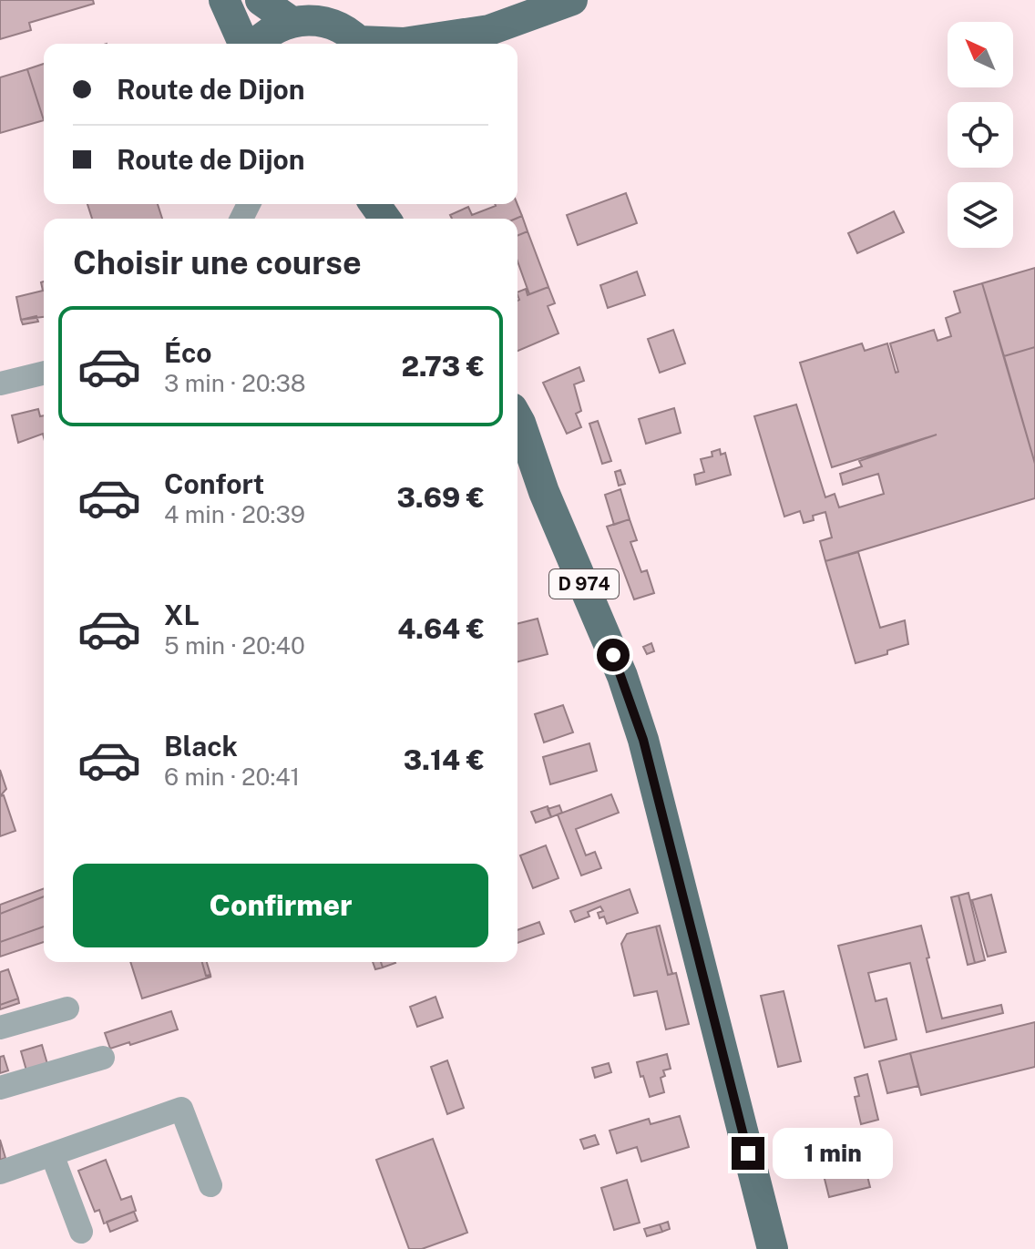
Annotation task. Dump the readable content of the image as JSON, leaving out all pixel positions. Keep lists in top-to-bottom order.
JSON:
{
  "streets": {
    "main road": ["D 974"]
  },
  "north": "top left",
  "page": {
    "banner": ["Route de Dijon", "Route de Dijon"],
    "heading": "Choisir une course",
    "list": [
      {
        "name": "Éco",
        "note": "3 min · 20:38",
        "value": "2.73 €"
      },
      {
        "name": "Confort",
        "note": "4 min · 20:39",
        "value": "3.69 €"
      },
      {
        "name": "XL",
        "note": "5 min · 20:40",
        "value": "4.64 €"
      },
      {
        "name": "Black",
        "note": "6 min · 20:41",
        "value": "3.14 €"
      }
    ],
    "buttons": "Confirmer",
    "bubble": "1 min"
  }
}
